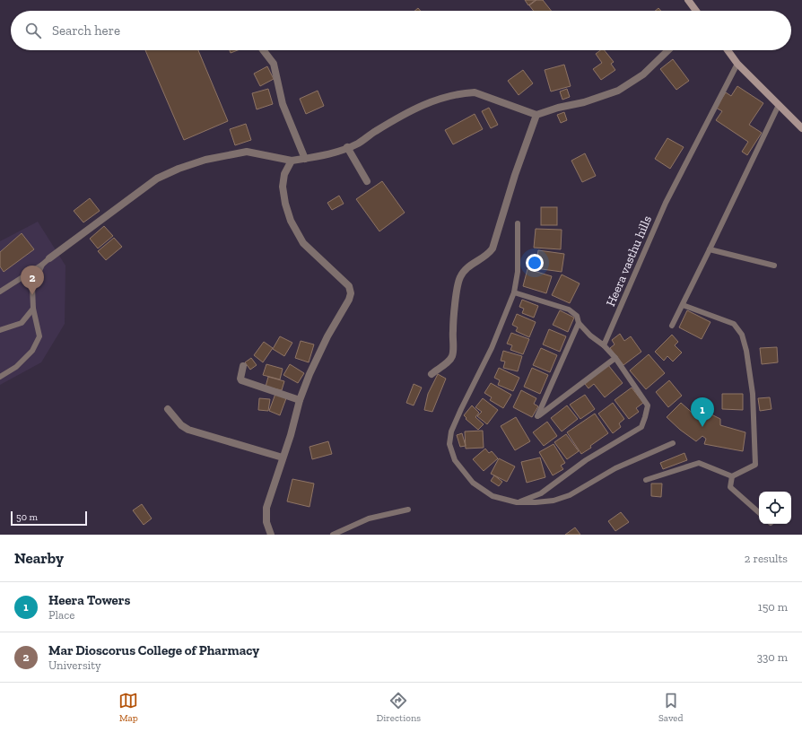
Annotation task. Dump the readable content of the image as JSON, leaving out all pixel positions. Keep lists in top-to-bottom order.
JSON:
{
  "streets": {
    "lane": ["Heera vasthu hills"]
  },
  "scale_bar": "50 m",
  "page": {
    "search": "Search here",
    "pins": ["2", "1"],
    "scale": "50 m",
    "heading": ["Nearby", "2 results"],
    "list": [
      {
        "mark": "1",
        "name": "Heera Towers",
        "note": "Place",
        "value": "150 m"
      },
      {
        "mark": "2",
        "name": "Mar Dioscorus College of Pharmacy",
        "note": "University",
        "value": "330 m"
      }
    ],
    "nav": ["Map", "Directions", "Saved"]
  }
}
